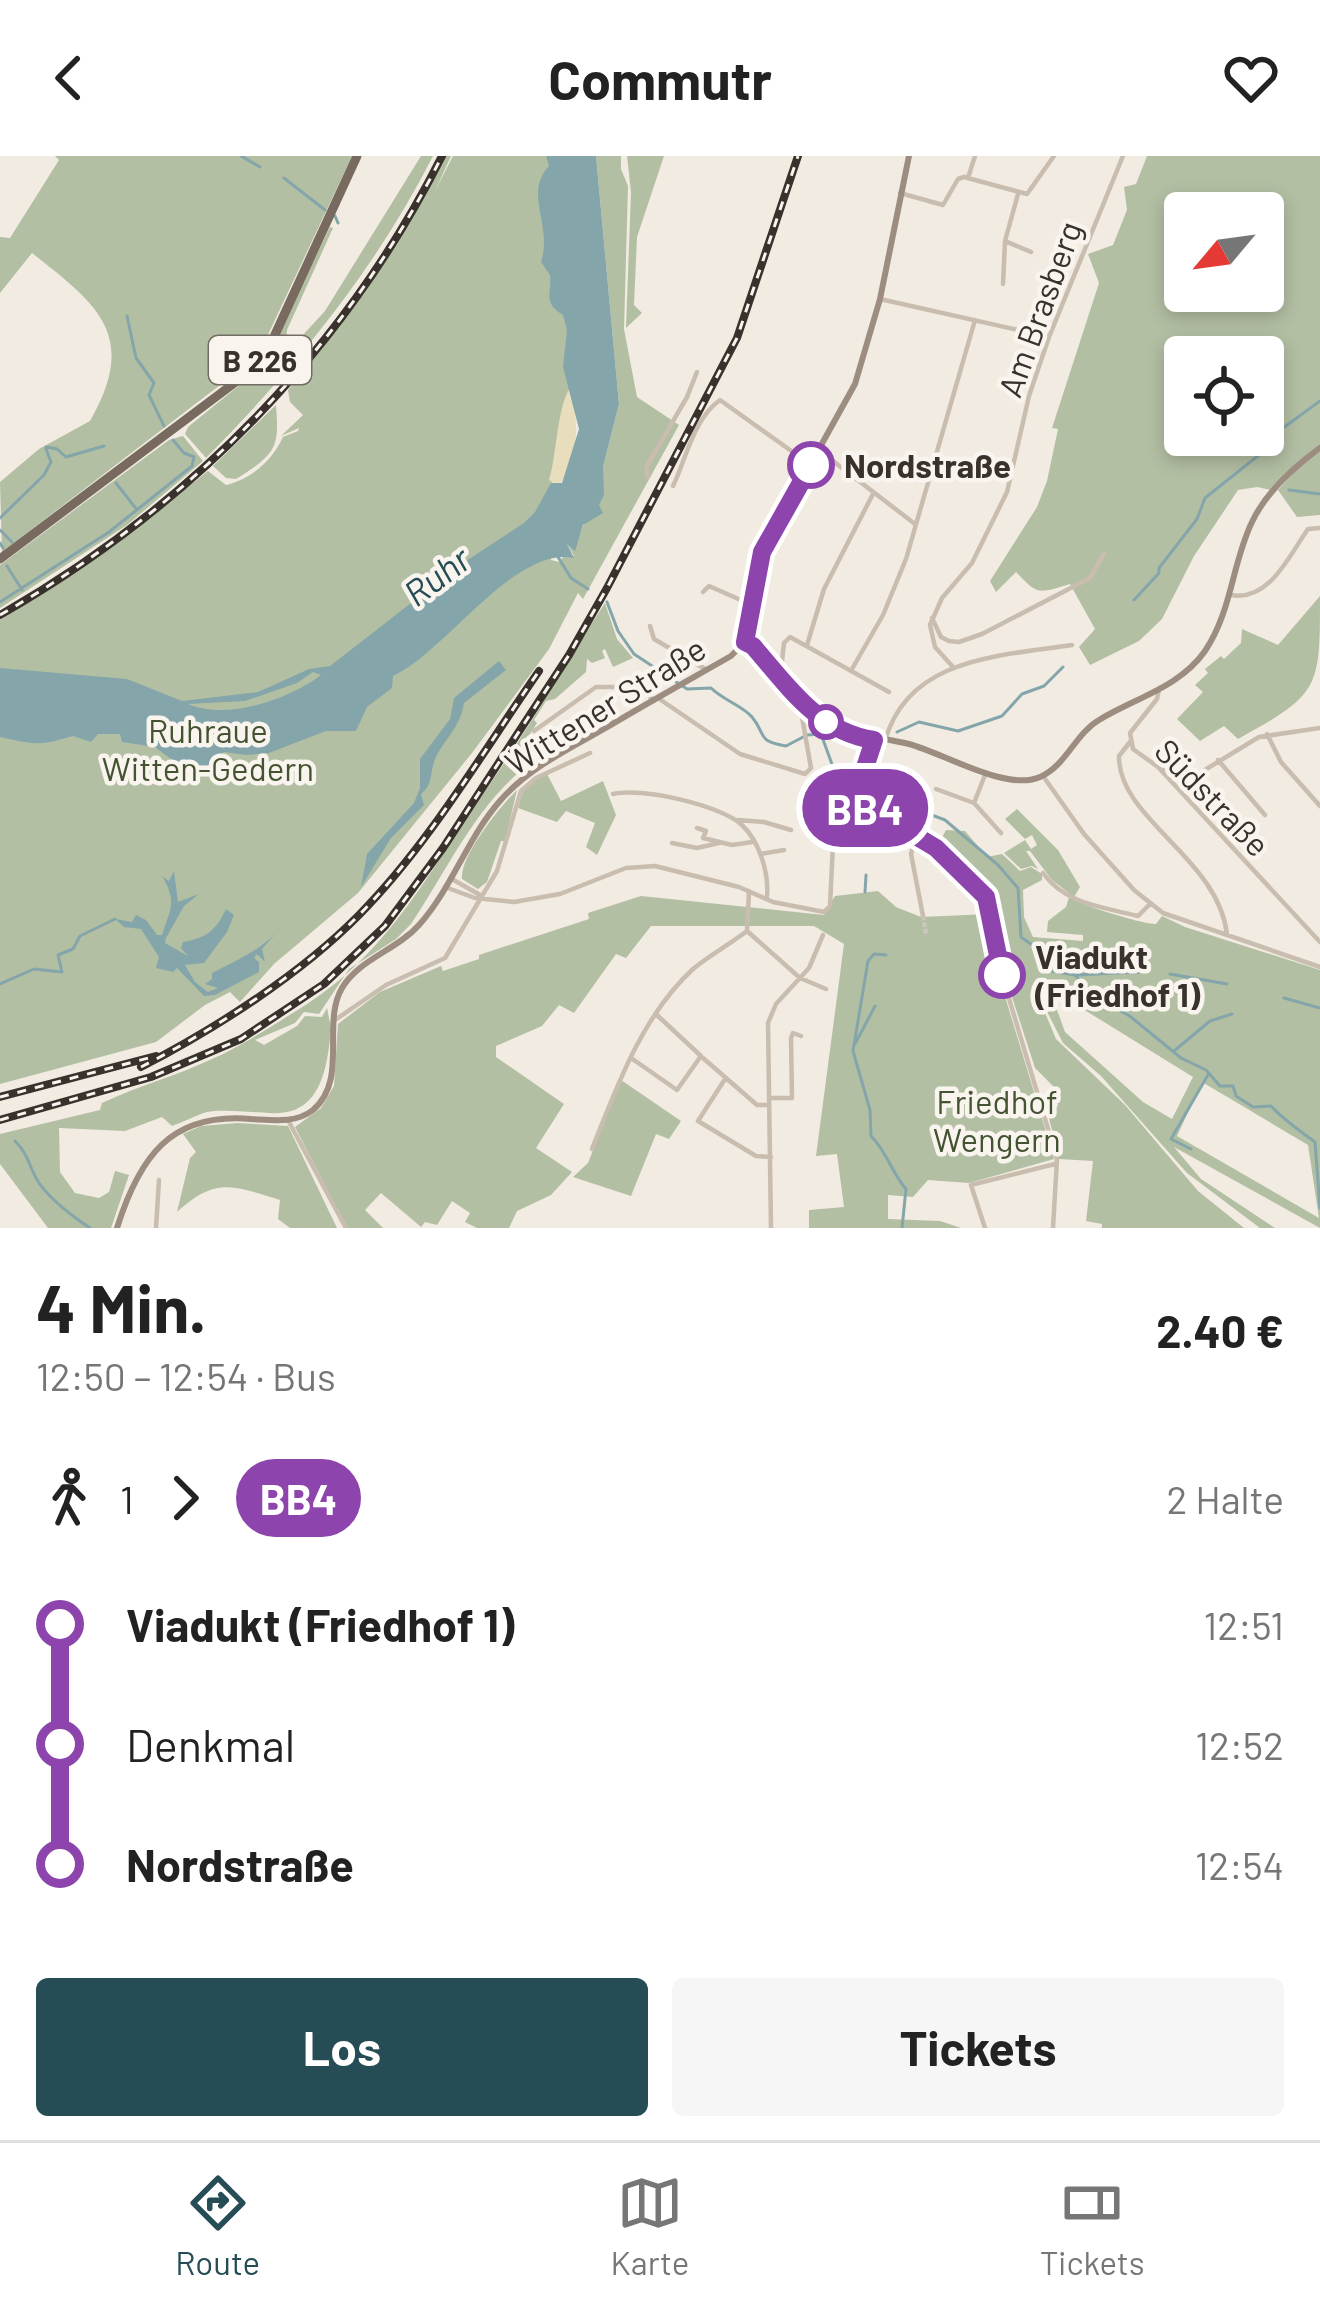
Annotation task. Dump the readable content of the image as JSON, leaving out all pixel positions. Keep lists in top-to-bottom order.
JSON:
{
  "streets": {
    "main road": ["B 226", "Wittener Straße"],
    "street": ["Am Brasberg", "Südstraße"]
  },
  "water": ["Ruhr"],
  "parks": ["Ruhraue Witten-Gedern", "Friedhof Wengern"],
  "places": ["Nordstraße", "Viadukt (Friedhof 1)"],
  "lines": ["bus line BB4"],
  "north": "bottom left",
  "page": {
    "header": "Commutr",
    "on_map": "BB4",
    "heading": ["4 Min.", "12:50 – 12:54 · Bus", "2.40 €"],
    "legs": ["1", "BB4", "2 Halte"],
    "list": [
      {
        "name": "Viadukt (Friedhof 1)",
        "value": "12:51"
      },
      {
        "name": "Denkmal",
        "value": "12:52"
      },
      {
        "name": "Nordstraße",
        "value": "12:54"
      }
    ],
    "buttons": ["Los", "Tickets"],
    "tabs": ["Route", "Karte", "Tickets"]
  }
}
